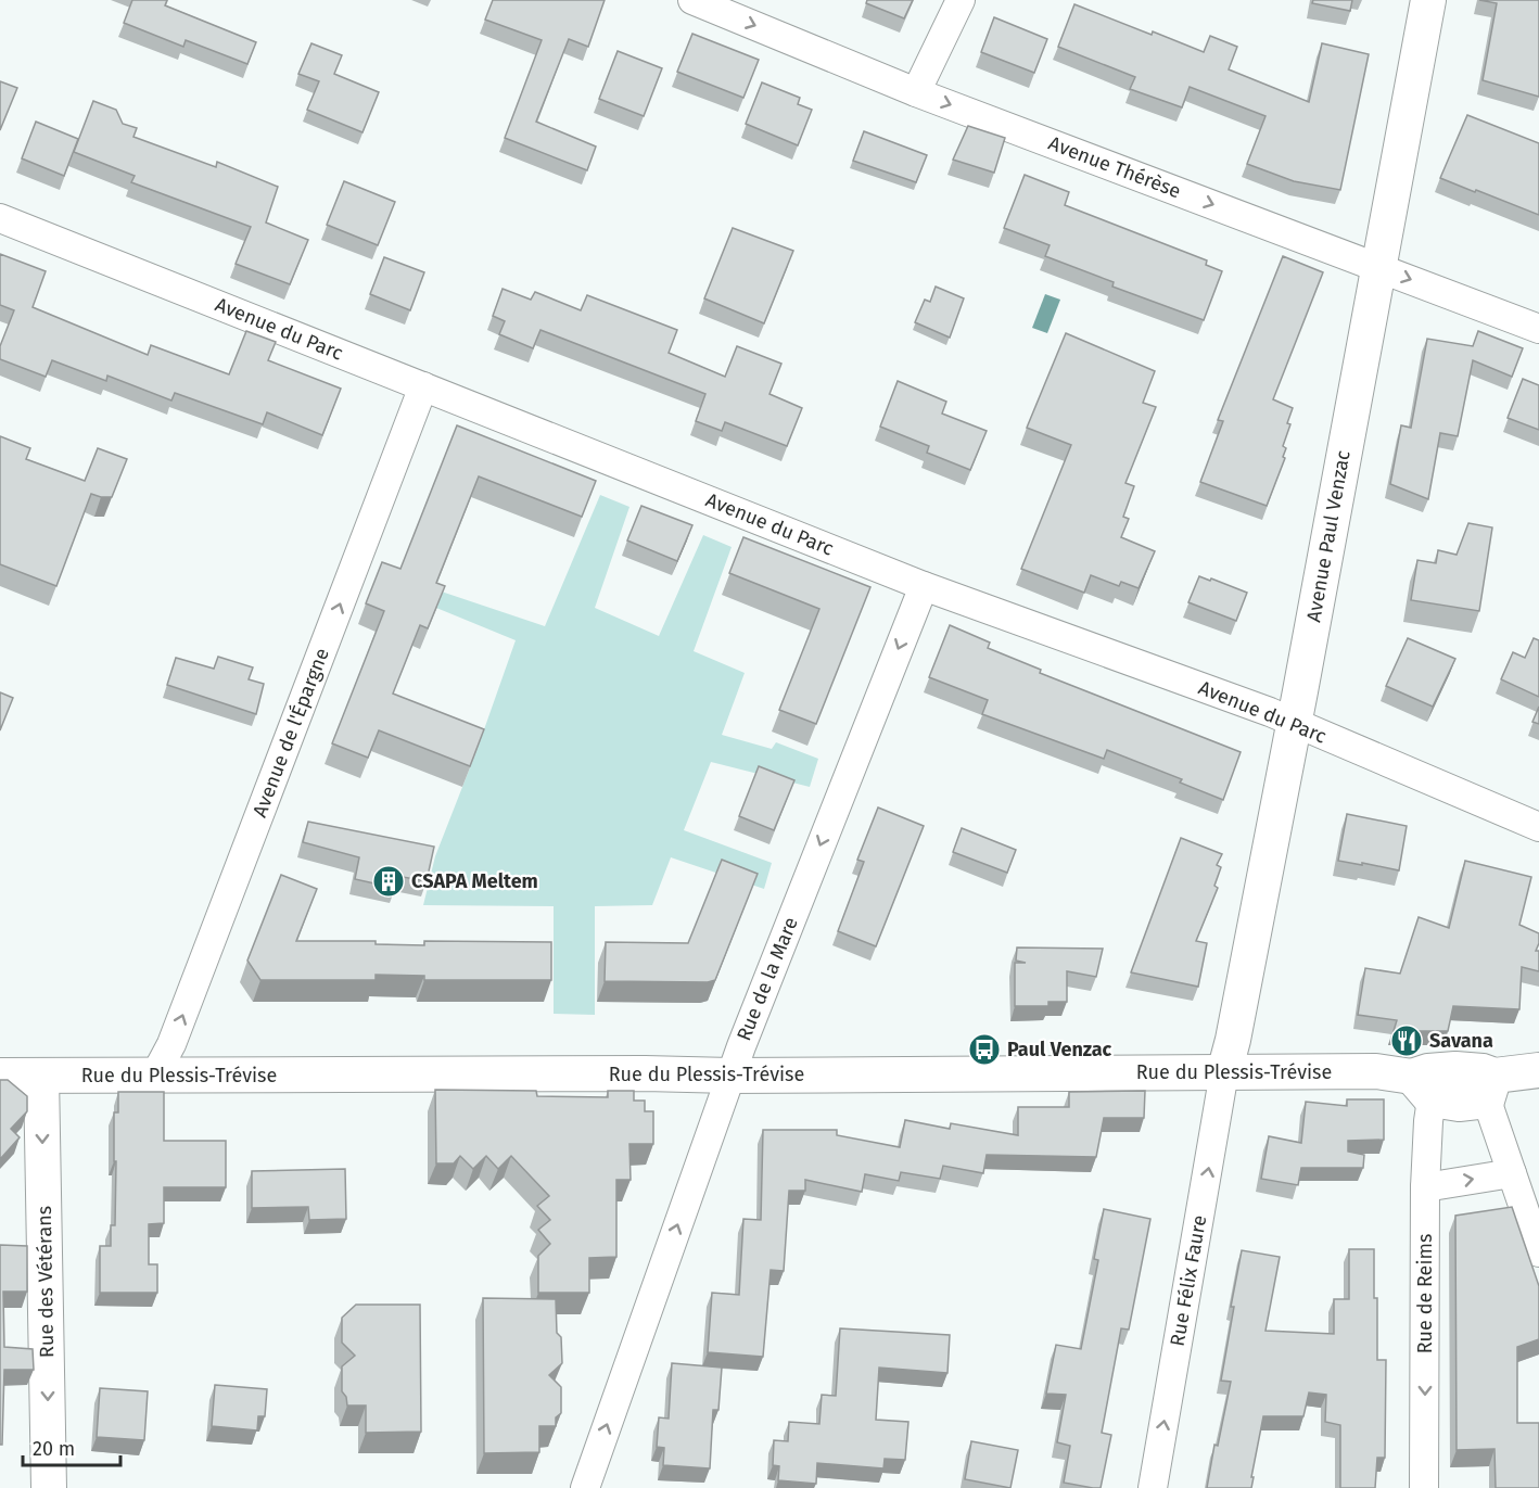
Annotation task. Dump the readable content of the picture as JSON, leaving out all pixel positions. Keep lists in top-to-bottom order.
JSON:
{
  "streets": {
    "street": [
      "Avenue Thérèse",
      "Avenue du Parc",
      "Avenue Paul Venzac",
      "Avenue de l'Épargne",
      "Rue de la Mare",
      "Rue du Plessis-Trévise",
      "Rue Félix Faure",
      "Rue des Vétérans",
      "Rue de Reims"
    ]
  },
  "crossings": [
    ["Avenue Thérèse", "Avenue Paul Venzac"],
    ["Avenue du Parc", "Avenue Paul Venzac"],
    ["Avenue du Parc", "Avenue de l'Épargne"],
    ["Avenue du Parc", "Rue de la Mare"],
    ["Avenue Paul Venzac", "Rue du Plessis-Trévise"],
    ["Avenue Paul Venzac", "Rue Félix Faure"],
    ["Avenue de l'Épargne", "Rue du Plessis-Trévise"],
    ["Rue de la Mare", "Rue du Plessis-Trévise"],
    ["Rue du Plessis-Trévise", "Rue Félix Faure"],
    ["Rue du Plessis-Trévise", "Rue des Vétérans"],
    ["Rue du Plessis-Trévise", "Rue de Reims"]
  ],
  "one_way": [
    "Avenue Thérèse",
    "Avenue de l'Épargne",
    "Rue Félix Faure",
    "Rue des Vétérans",
    "Rue de Reims"
  ],
  "places": {
    "building": ["CSAPA Meltem"],
    "restaurant": ["Savana"],
    "bus stop": ["Paul Venzac"]
  },
  "scale_bar": "20 m"
}
